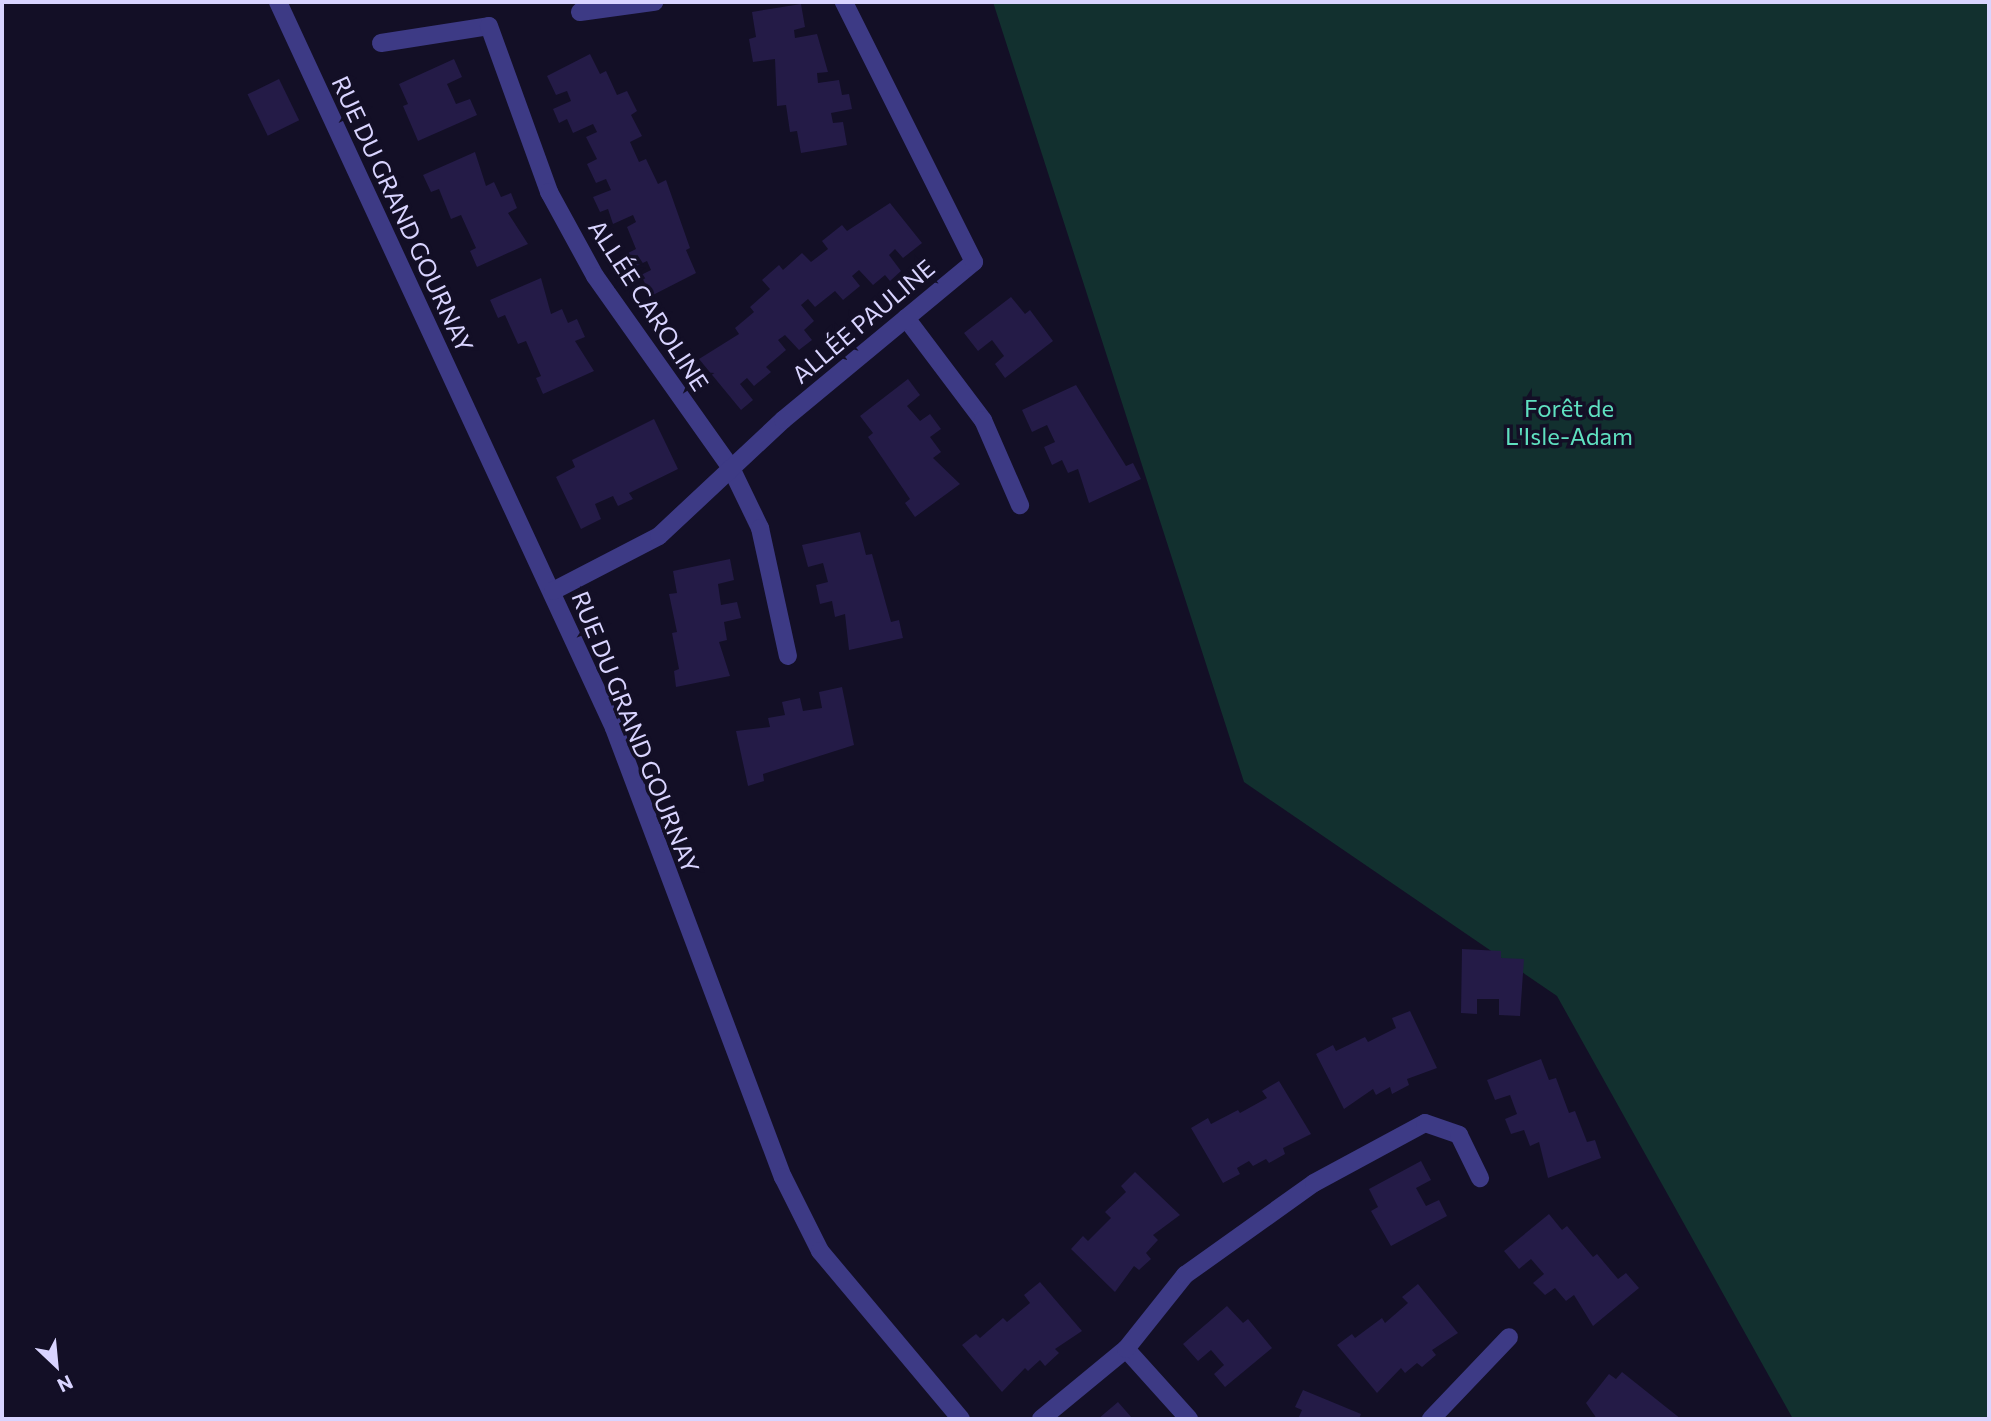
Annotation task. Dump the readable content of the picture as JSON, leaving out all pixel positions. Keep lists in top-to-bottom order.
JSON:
{
  "streets": {
    "street": ["RUE DU GRAND GOURNAY", "ALLÉE CAROLINE", "ALLÉE PAULINE"]
  },
  "crossings": [
    ["RUE DU GRAND GOURNAY", "ALLÉE PAULINE"],
    ["ALLÉE CAROLINE", "ALLÉE PAULINE"]
  ],
  "parks": ["Forêt de L'Isle-Adam"],
  "north": "bottom right"
}
